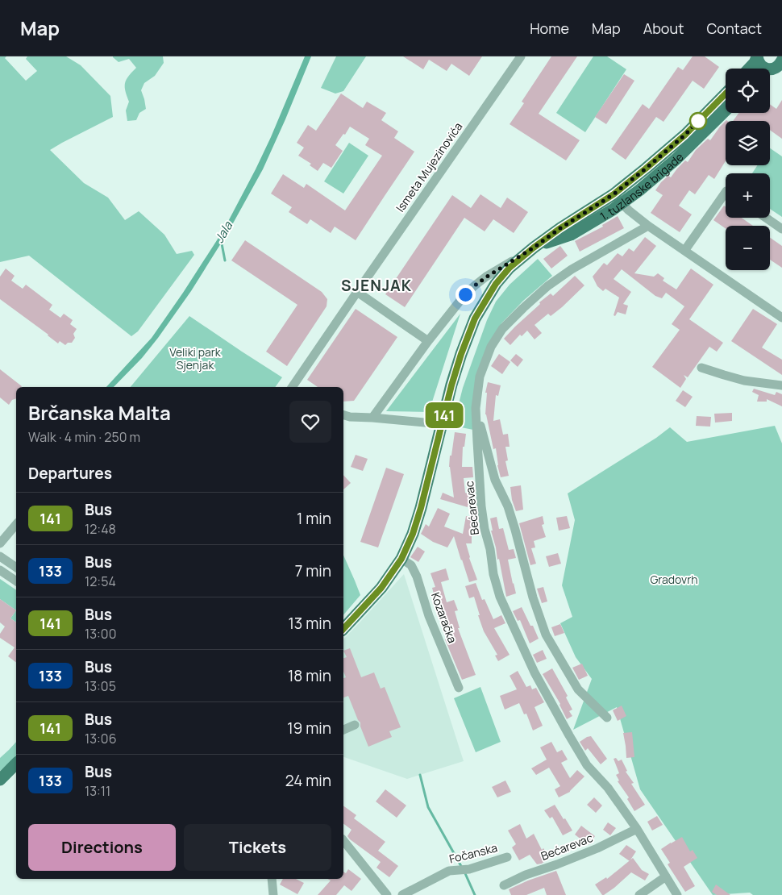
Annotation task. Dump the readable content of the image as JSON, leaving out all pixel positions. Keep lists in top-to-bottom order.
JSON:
{
  "streets": {
    "main road": ["1. tuzlanske brigade"],
    "street": [
      "Ismeta Mujezinovića",
      "Bećarevac",
      "Kozaračka",
      "Fočanska"
    ]
  },
  "crossings": [
    ["1. tuzlanske brigade", "Kozaračka"]
  ],
  "districts": ["SJENJAK"],
  "water": ["Jala"],
  "parks": ["Veliki park Sjenjak", "Gradovrh"],
  "lines": ["bus line 141"],
  "page": {
    "header": "Map",
    "nav": [
      "Home",
      "Map",
      "About",
      "Contact"
    ],
    "on_map": "141",
    "map_buttons": ["+", "−"],
    "heading": [
      ["Brčanska Malta", "Walk · 4 min · 250 m"],
      "Departures"
    ],
    "list": [
      {
        "mark": "141",
        "name": "Bus",
        "note": "12:48",
        "value": "1 min"
      },
      {
        "mark": "133",
        "name": "Bus",
        "note": "12:54",
        "value": "7 min"
      },
      {
        "mark": "141",
        "name": "Bus",
        "note": "13:00",
        "value": "13 min"
      },
      {
        "mark": "133",
        "name": "Bus",
        "note": "13:05",
        "value": "18 min"
      },
      {
        "mark": "141",
        "name": "Bus",
        "note": "13:06",
        "value": "19 min"
      },
      {
        "mark": "133",
        "name": "Bus",
        "note": "13:11",
        "value": "24 min"
      }
    ],
    "buttons": ["Directions", "Tickets"]
  }
}
